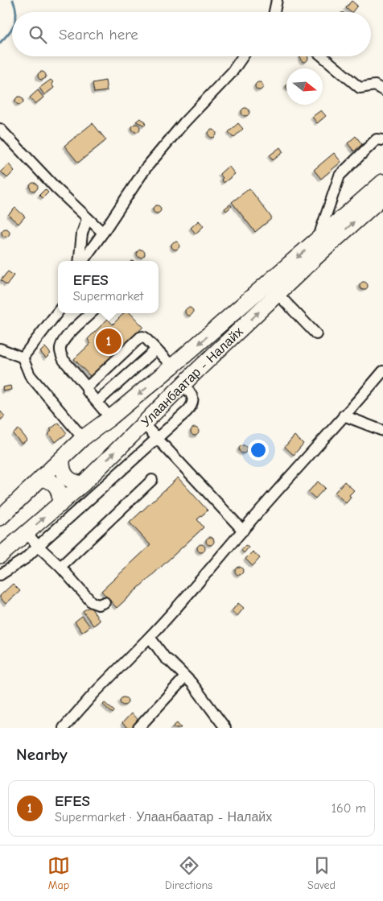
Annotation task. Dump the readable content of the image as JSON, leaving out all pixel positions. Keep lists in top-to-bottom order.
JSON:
{
  "streets": {
    "highway": ["Улаанбаатар - Налайх"]
  },
  "north": "right",
  "page": {
    "search": "Search here",
    "popup": ["EFES", "Supermarket"],
    "pins": "1",
    "heading": "Nearby",
    "list": [
      {
        "mark": "1",
        "name": "EFES",
        "note": "Supermarket · Улаанбаатар - Налайх",
        "value": "160 m"
      }
    ],
    "nav": ["Map", "Directions", "Saved"]
  }
}
